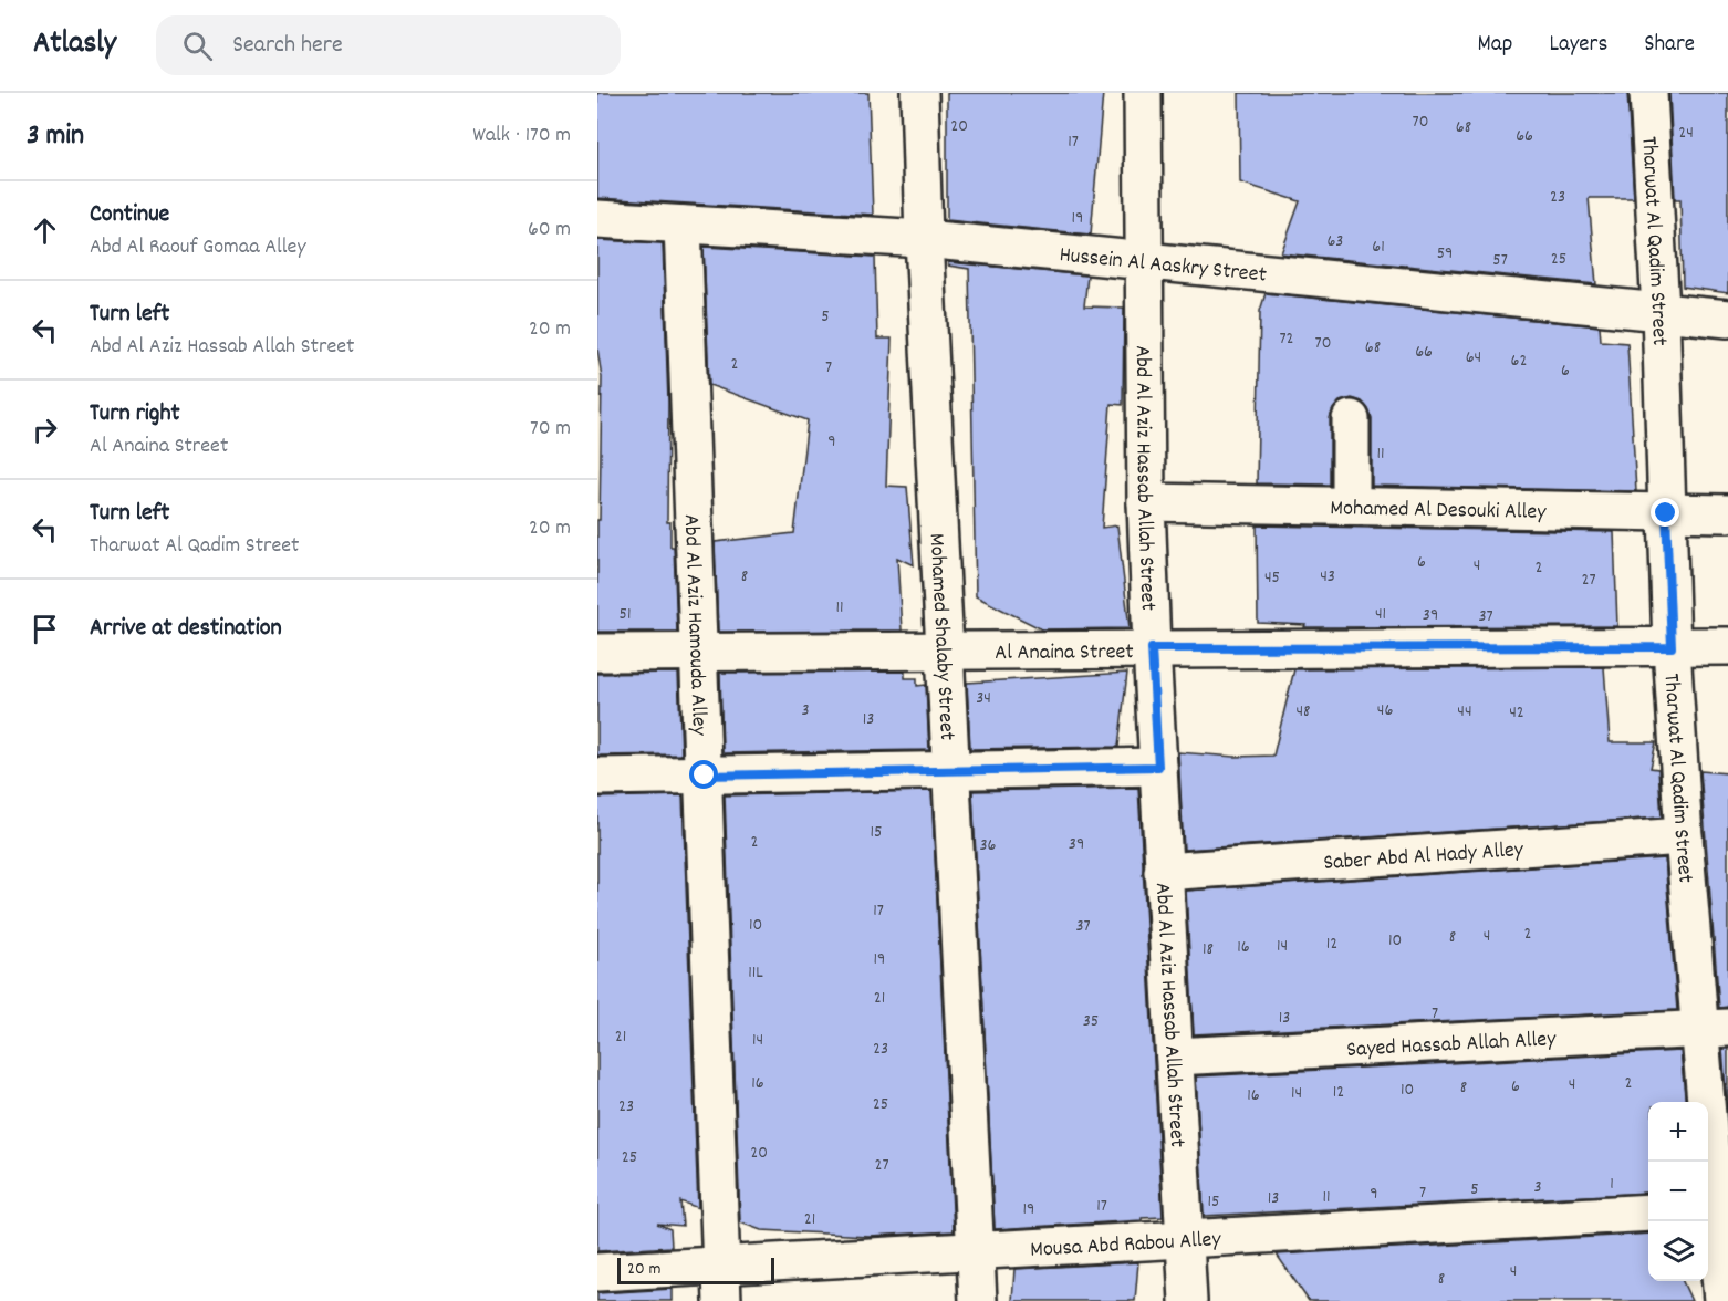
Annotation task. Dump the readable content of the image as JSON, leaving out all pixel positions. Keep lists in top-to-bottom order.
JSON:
{
  "streets": {
    "street": [
      "Tharwat Al Qadim Street",
      "Hussein Al Aaskry Street",
      "Abd Al Aziz Hassab Allah Street",
      "Mohamed Al Desouki Alley",
      "Abd Al Aziz Hamouda Alley",
      "Mohamed Shalaby Street",
      "Al Anaina Street",
      "Saber Abd Al Hady Alley",
      "Sayed Hassab Allah Alley",
      "Mousa Abd Rabou Alley"
    ]
  },
  "crossings": [
    ["Tharwat Al Qadim Street", "Hussein Al Aaskry Street"],
    ["Tharwat Al Qadim Street", "Mohamed Al Desouki Alley"],
    ["Tharwat Al Qadim Street", "Al Anaina Street"],
    ["Tharwat Al Qadim Street", "Saber Abd Al Hady Alley"],
    ["Tharwat Al Qadim Street", "Sayed Hassab Allah Alley"],
    ["Hussein Al Aaskry Street", "Abd Al Aziz Hassab Allah Street"],
    ["Hussein Al Aaskry Street", "Abd Al Aziz Hamouda Alley"],
    ["Hussein Al Aaskry Street", "Mohamed Shalaby Street"],
    ["Abd Al Aziz Hassab Allah Street", "Mohamed Al Desouki Alley"],
    ["Abd Al Aziz Hassab Allah Street", "Al Anaina Street"],
    ["Abd Al Aziz Hassab Allah Street", "Saber Abd Al Hady Alley"],
    ["Abd Al Aziz Hassab Allah Street", "Sayed Hassab Allah Alley"],
    ["Abd Al Aziz Hassab Allah Street", "Mousa Abd Rabou Alley"],
    ["Abd Al Aziz Hamouda Alley", "Al Anaina Street"],
    ["Abd Al Aziz Hamouda Alley", "Mousa Abd Rabou Alley"],
    ["Mohamed Shalaby Street", "Al Anaina Street"],
    ["Mohamed Shalaby Street", "Mousa Abd Rabou Alley"]
  ],
  "house_numbers": [
    "70",
    "20",
    "68",
    "24",
    "66",
    "17",
    "23",
    "19",
    "63",
    "61",
    "59",
    "25",
    "57",
    "5",
    "72",
    "70",
    "68",
    "66",
    "64",
    "62",
    "2",
    "7",
    "6",
    "9",
    "11",
    "6",
    "4",
    "2",
    "8",
    "43",
    "45",
    "27",
    "11",
    "51",
    "41",
    "39",
    "37",
    "34",
    "3",
    "46",
    "48",
    "44",
    "42",
    "13",
    "15",
    "2",
    "39",
    "36",
    "17",
    "10",
    "37",
    "2",
    "4",
    "8",
    "10",
    "12",
    "14",
    "16",
    "18",
    "19",
    "11L",
    "21",
    "7",
    "13",
    "35",
    "21",
    "14",
    "23",
    "16",
    "2",
    "4",
    "6",
    "8",
    "10",
    "12",
    "14",
    "16",
    "25",
    "23",
    "20",
    "25",
    "27",
    "1",
    "3",
    "5",
    "7",
    "9",
    "11",
    "13",
    "15",
    "17",
    "19",
    "21",
    "4",
    "8"
  ],
  "scale_bar": "20 m",
  "page": {
    "header": "Atlasly",
    "search": "Search here",
    "nav": ["Map", "Layers", "Share"],
    "heading": ["3 min", "Walk · 170 m"],
    "list": [
      ["Continue", "Abd Al Raouf Gomaa Alley", "60 m"],
      ["Turn left", "Abd Al Aziz Hassab Allah Street", "20 m"],
      ["Turn right", "Al Anaina Street", "70 m"],
      ["Turn left", "Tharwat Al Qadim Street", "20 m"],
      "Arrive at destination"
    ],
    "map_buttons": ["+", "−"],
    "scale": "20 m"
  }
}
